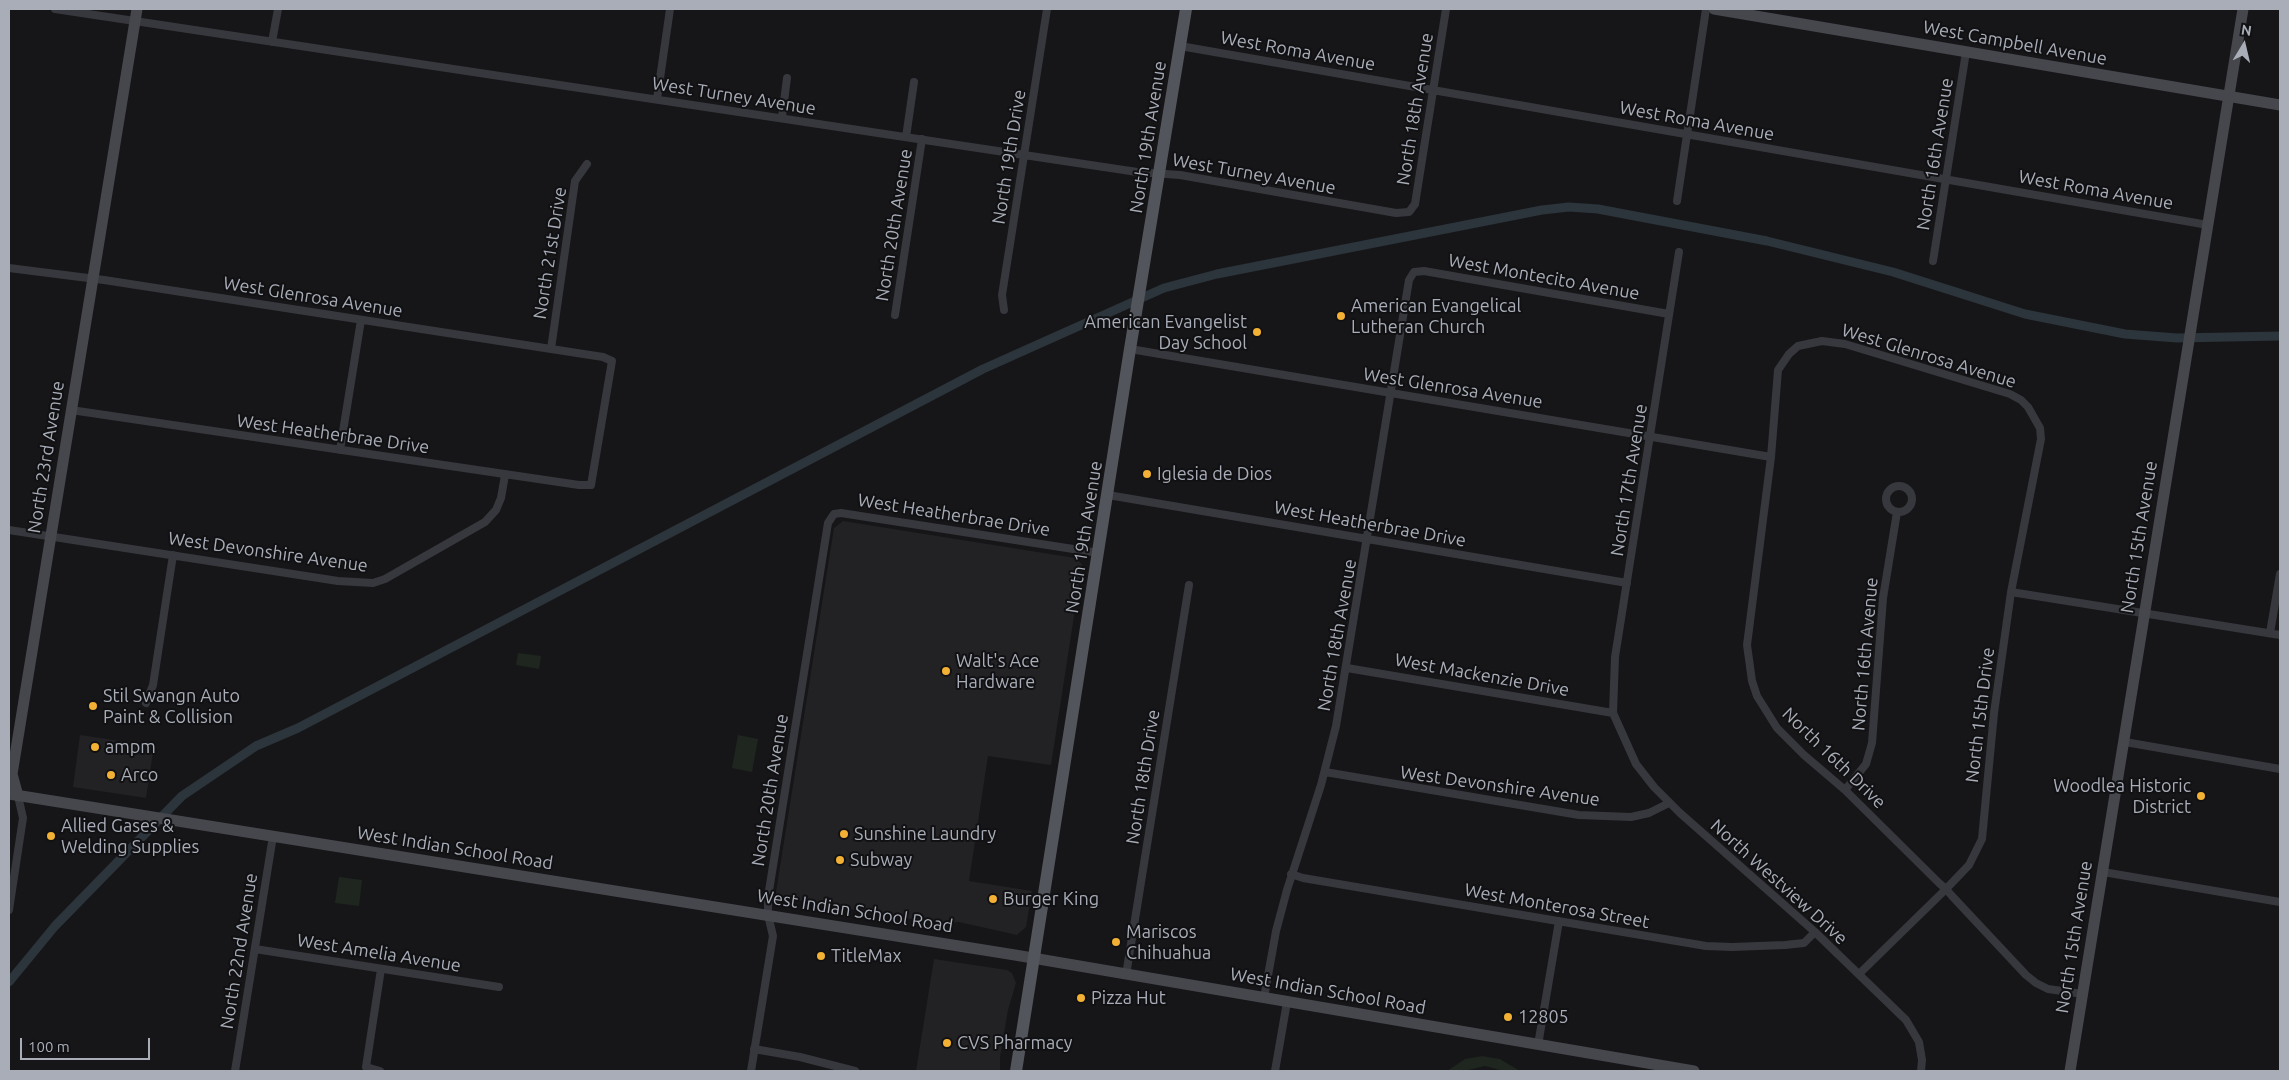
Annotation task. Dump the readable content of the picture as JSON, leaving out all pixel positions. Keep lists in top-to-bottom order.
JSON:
{
  "streets": {
    "main road": ["North 19th Avenue"],
    "street": [
      "West Campbell Avenue",
      "West Roma Avenue",
      "West Turney Avenue",
      "North 18th Avenue",
      "North 16th Avenue",
      "North 19th Drive",
      "North 20th Avenue",
      "North 21st Drive",
      "West Montecito Avenue",
      "West Glenrosa Avenue",
      "West Heatherbrae Drive",
      "North 23rd Avenue",
      "North 17th Avenue",
      "North 15th Avenue",
      "West Devonshire Avenue",
      "West Mackenzie Drive",
      "North 15th Drive",
      "North 16th Drive",
      "North 18th Drive",
      "West Indian School Road",
      "North Westview Drive",
      "West Monterosa Street",
      "North 22nd Avenue",
      "West Amelia Avenue"
    ]
  },
  "crossings": [
    ["West Campbell Avenue", "North 16th Avenue"],
    ["West Campbell Avenue", "North 15th Avenue"],
    ["West Roma Avenue", "North 18th Avenue"],
    ["West Roma Avenue", "North 19th Avenue"],
    ["West Roma Avenue", "North 16th Avenue"],
    ["West Roma Avenue", "North 15th Avenue"],
    ["West Turney Avenue", "North 18th Avenue"],
    ["West Turney Avenue", "North 19th Avenue"],
    ["West Turney Avenue", "North 19th Drive"],
    ["West Turney Avenue", "North 20th Avenue"],
    ["West Turney Avenue", "North 23rd Avenue"],
    ["North 18th Avenue", "West Montecito Avenue"],
    ["North 18th Avenue", "West Glenrosa Avenue"],
    ["North 18th Avenue", "West Heatherbrae Drive"],
    ["North 18th Avenue", "West Devonshire Avenue"],
    ["North 18th Avenue", "West Mackenzie Drive"],
    ["North 18th Avenue", "West Indian School Road"],
    ["North 18th Avenue", "West Monterosa Street"],
    ["North 19th Avenue", "West Glenrosa Avenue"],
    ["North 19th Avenue", "West Heatherbrae Drive"],
    ["North 19th Avenue", "West Indian School Road"],
    ["North 16th Avenue", "North 16th Drive"],
    ["North 20th Avenue", "West Heatherbrae Drive"],
    ["North 20th Avenue", "West Indian School Road"],
    ["North 21st Drive", "West Glenrosa Avenue"],
    ["West Montecito Avenue", "North 17th Avenue"],
    ["West Glenrosa Avenue", "West Heatherbrae Drive"],
    ["West Glenrosa Avenue", "North 23rd Avenue"],
    ["West Glenrosa Avenue", "North 17th Avenue"],
    ["West Glenrosa Avenue", "North 15th Drive"],
    ["West Glenrosa Avenue", "North 16th Drive"],
    ["West Heatherbrae Drive", "North 23rd Avenue"],
    ["West Heatherbrae Drive", "North 17th Avenue"],
    ["West Heatherbrae Drive", "West Devonshire Avenue"],
    ["North 23rd Avenue", "West Devonshire Avenue"],
    ["North 23rd Avenue", "West Indian School Road"],
    ["North 17th Avenue", "West Mackenzie Drive"],
    ["North 17th Avenue", "North Westview Drive"],
    ["North 15th Avenue", "North 16th Drive"],
    ["West Devonshire Avenue", "North Westview Drive"],
    ["West Mackenzie Drive", "North Westview Drive"],
    ["North 15th Drive", "North 16th Drive"],
    ["North 15th Drive", "North Westview Drive"],
    ["North 18th Drive", "West Indian School Road"],
    ["West Indian School Road", "North 22nd Avenue"],
    ["North Westview Drive", "West Monterosa Street"],
    ["North 22nd Avenue", "West Amelia Avenue"]
  ],
  "places": [
    "American Evangelical Lutheran Church",
    "American Evangelist Day School",
    "Iglesia de Dios",
    "Walt's Ace Hardware",
    "Stil Swangn Auto Paint & Collision",
    "ampm",
    "Arco",
    "Woodlea Historic District",
    "Sunshine Laundry",
    "Allied Gases & Welding Supplies",
    "Subway",
    "Burger King",
    "Mariscos Chihuahua",
    "TitleMax",
    "Pizza Hut",
    "12805",
    "CVS Pharmacy"
  ],
  "scale_bar": "100 m",
  "north": "top"
}
